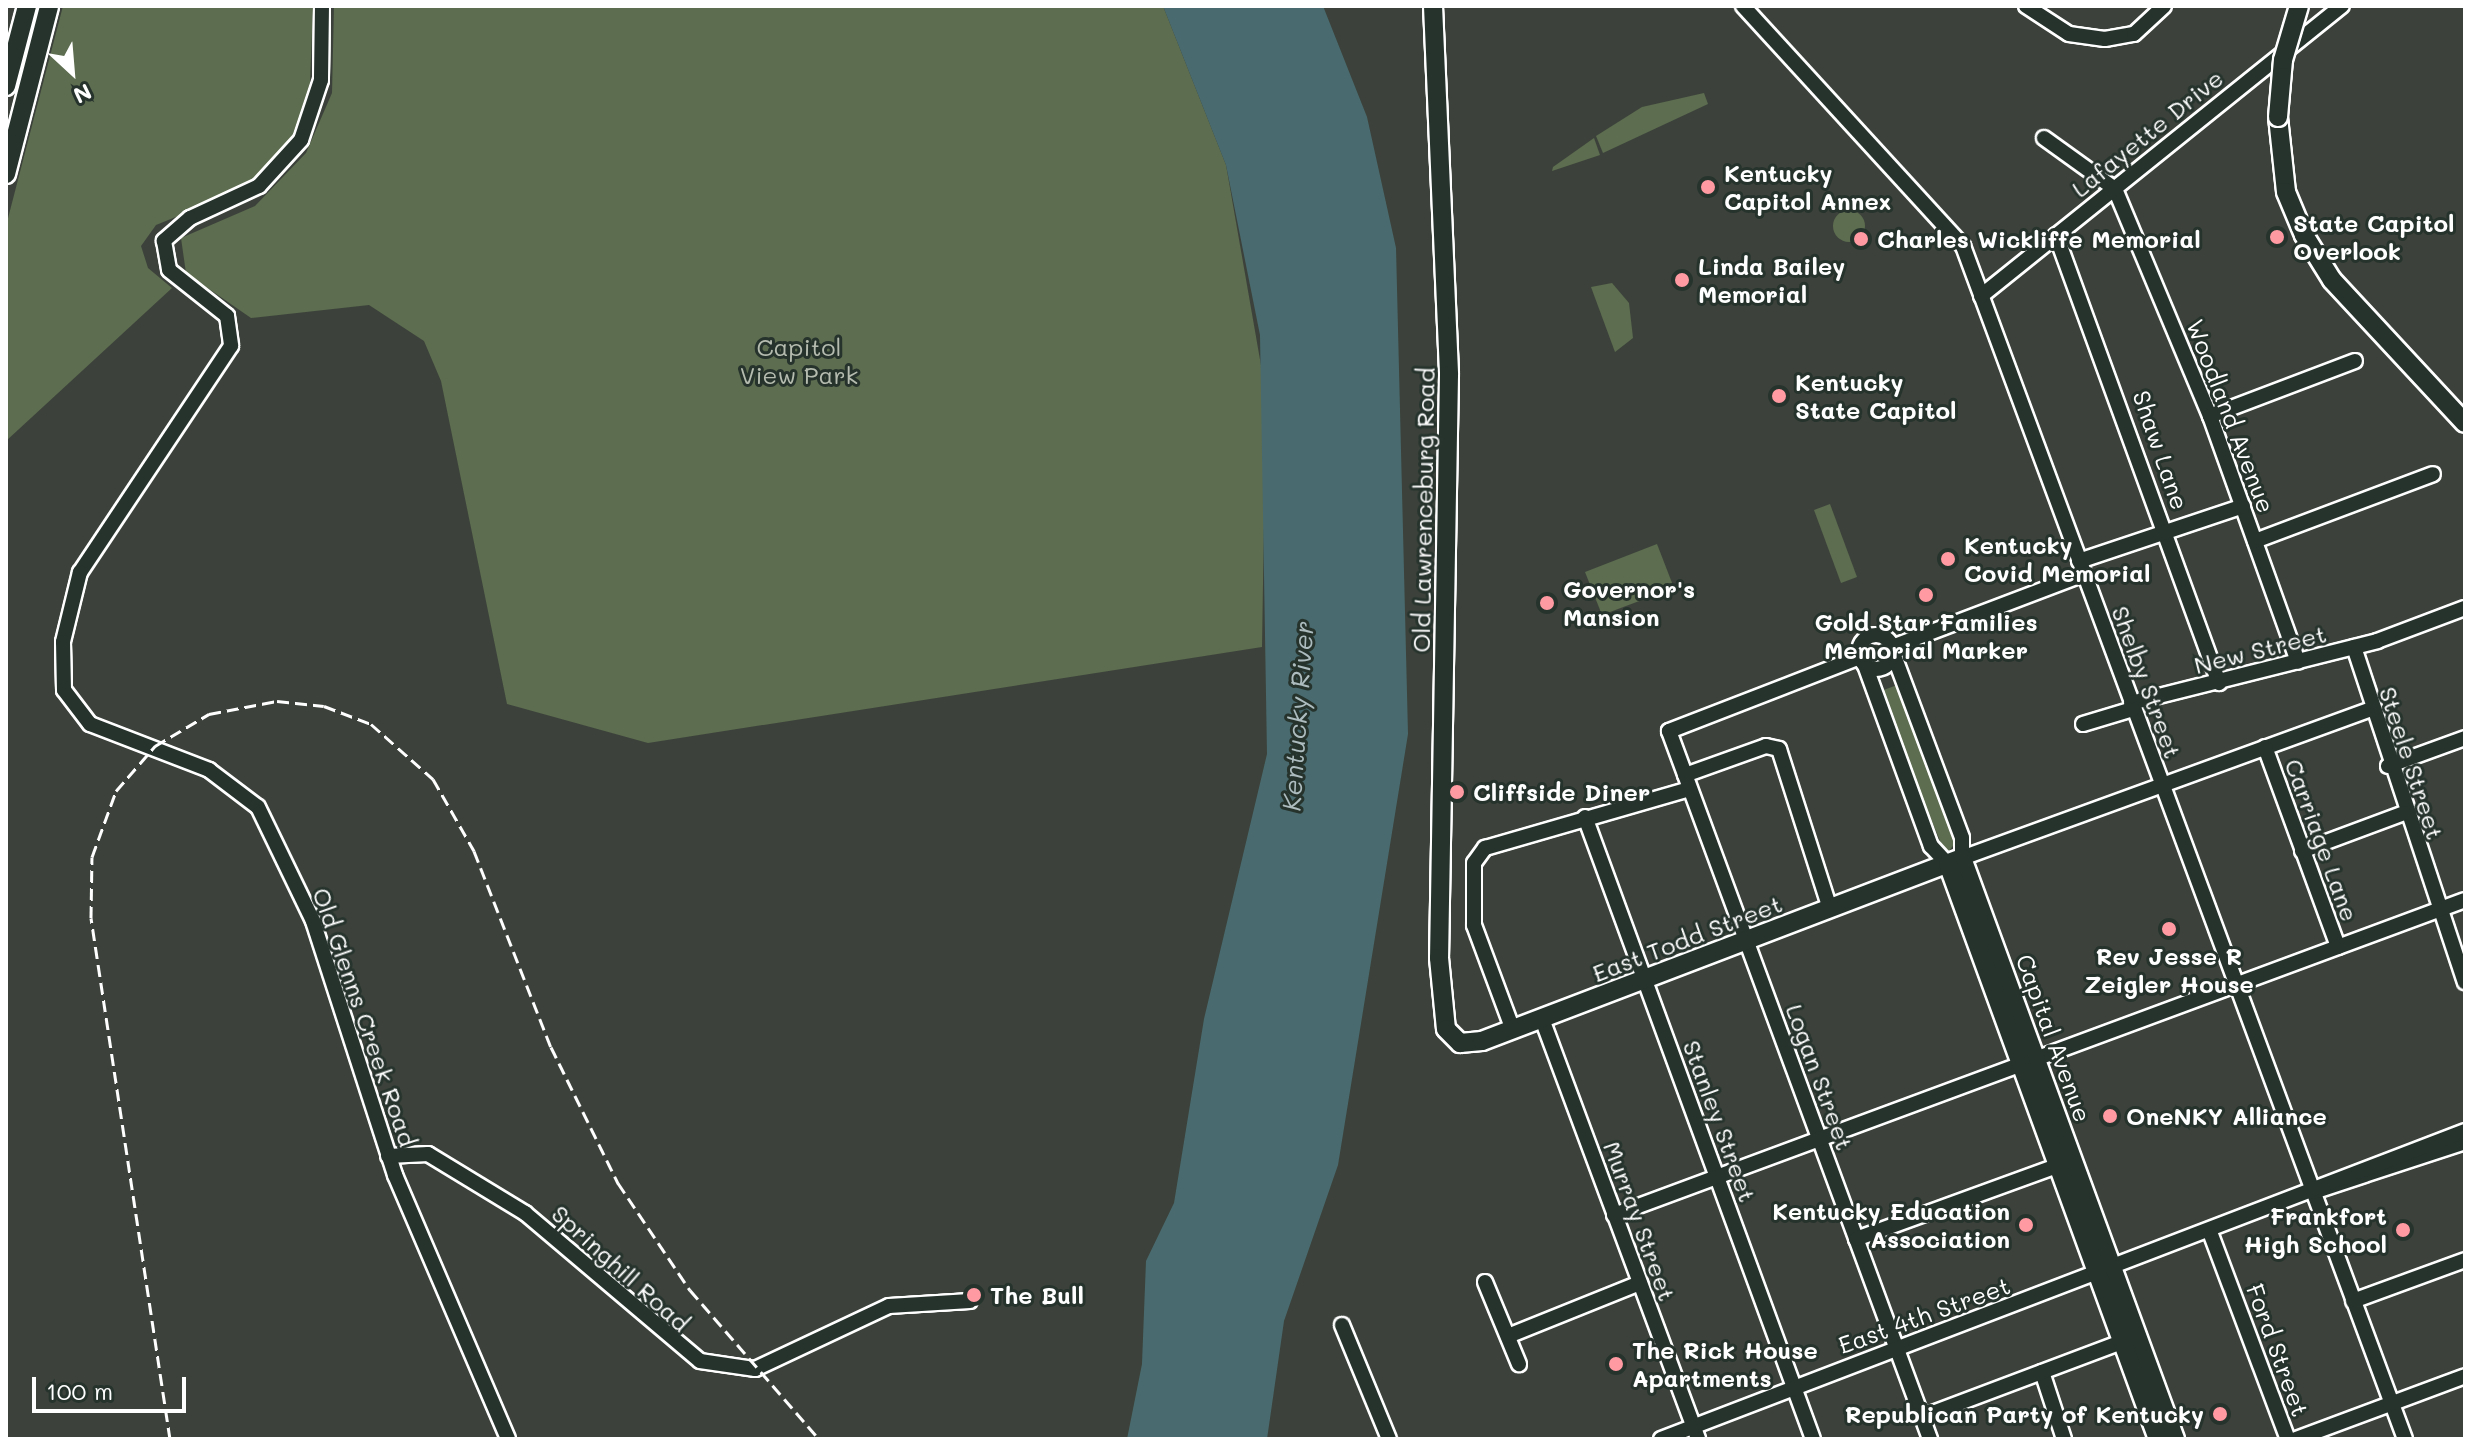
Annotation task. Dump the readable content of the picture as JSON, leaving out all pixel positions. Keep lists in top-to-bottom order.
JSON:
{
  "streets": {
    "main road": ["Old Lawrenceburg Road", "East Todd Street", "Capital Avenue"],
    "street": [
      "Lafayette Drive",
      "Woodland Avenue",
      "Shaw Lane",
      "New Street",
      "Shelby Street",
      "Steele Street",
      "Carriage Lane",
      "Old Glenns Creek Road",
      "Logan Street",
      "Stanley Street",
      "Murray Street",
      "Springhill Road",
      "East 4th Street",
      "Ford Street"
    ]
  },
  "crossings": [
    ["Lafayette Drive", "Woodland Avenue"],
    ["Lafayette Drive", "Shaw Lane"],
    ["Lafayette Drive", "Shelby Street"],
    ["Woodland Avenue", "New Street"],
    ["Shaw Lane", "New Street"],
    ["Old Lawrenceburg Road", "East Todd Street"],
    ["New Street", "Shelby Street"],
    ["New Street", "Steele Street"],
    ["Shelby Street", "East 4th Street"],
    ["East Todd Street", "Capital Avenue"],
    ["East Todd Street", "Logan Street"],
    ["East Todd Street", "Stanley Street"],
    ["East Todd Street", "Murray Street"],
    ["Old Glenns Creek Road", "Springhill Road"],
    ["Capital Avenue", "Logan Street"],
    ["Capital Avenue", "East 4th Street"],
    ["Logan Street", "East 4th Street"],
    ["Stanley Street", "East 4th Street"],
    ["Murray Street", "East 4th Street"],
    ["East 4th Street", "Ford Street"]
  ],
  "water": ["Kentucky River"],
  "parks": ["Capitol View Park"],
  "places": [
    "Kentucky Capitol Annex",
    "State Capitol Overlook",
    "Charles Wickliffe Memorial",
    "Linda Bailey Memorial",
    "Kentucky State Capitol",
    "Kentucky Covid Memorial",
    "Gold Star Families Memorial Marker",
    "Governor's Mansion",
    "Cliffside Diner",
    "Rev Jesse R Zeigler House",
    "OneNKY Alliance",
    "Kentucky Education Association",
    "Frankfort High School",
    "The Bull",
    "The Rick House Apartments",
    "Republican Party of Kentucky"
  ],
  "scale_bar": "100 m",
  "north": "bottom right"
}
